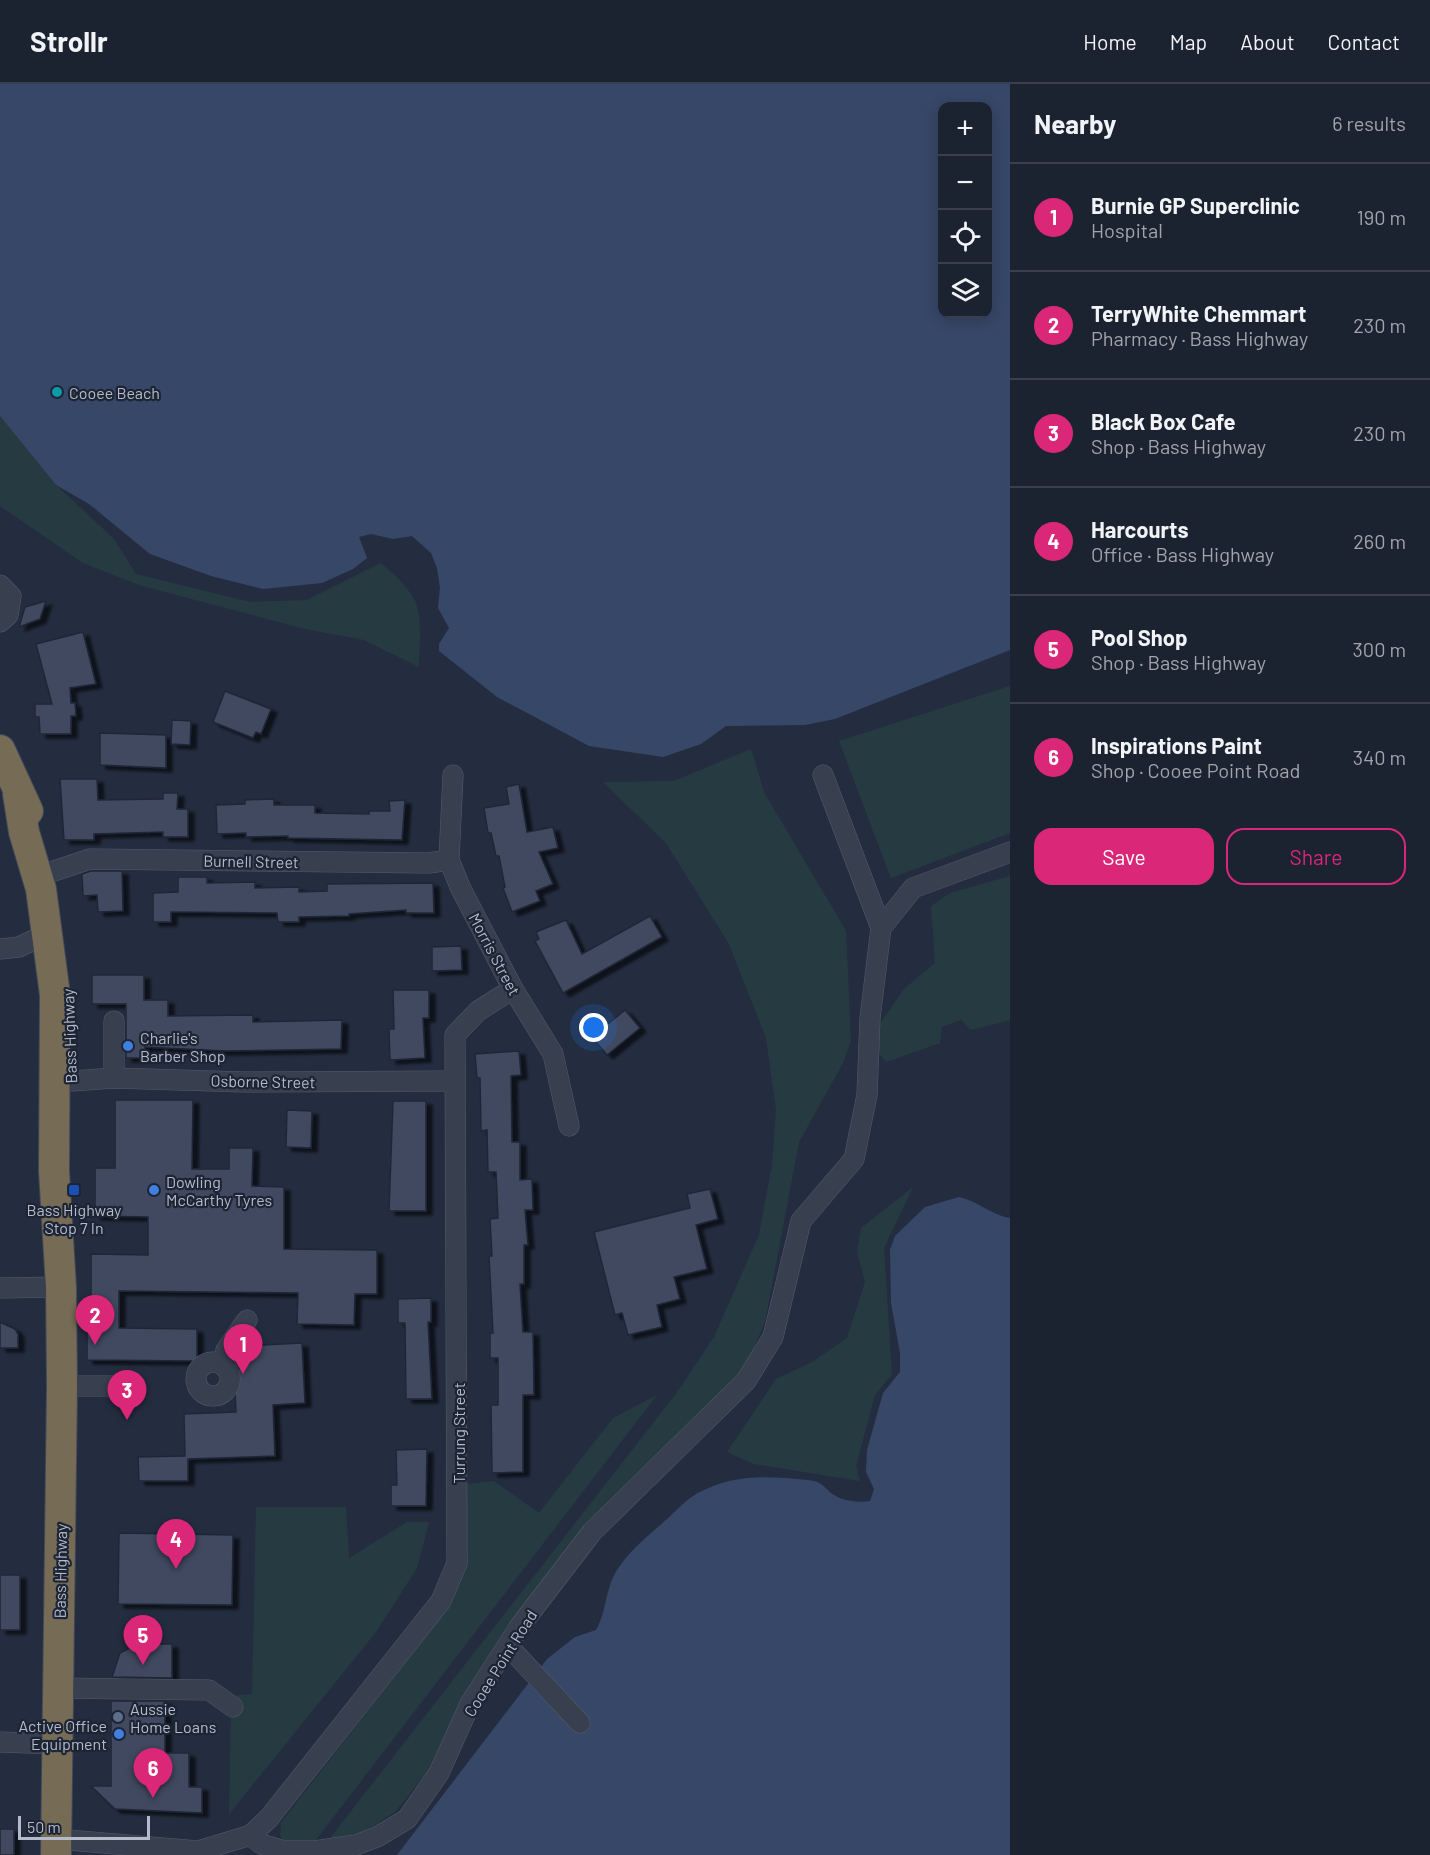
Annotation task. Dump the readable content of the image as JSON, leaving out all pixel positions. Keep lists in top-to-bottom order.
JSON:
{
  "streets": {
    "highway": ["Bass Highway"],
    "street": [
      "Burnell Street",
      "Morris Street",
      "Osborne Street",
      "Turrung Street",
      "Cooee Point Road"
    ]
  },
  "crossings": [
    ["Burnell Street", "Morris Street"],
    ["Burnell Street", "Bass Highway"],
    ["Morris Street", "Turrung Street"],
    ["Bass Highway", "Osborne Street"],
    ["Osborne Street", "Turrung Street"],
    ["Turrung Street", "Cooee Point Road"]
  ],
  "places": {
    "other": [
      "Cooee Beach",
      "Charlie's Barber Shop",
      "Dowling McCarthy Tyres",
      "Aussie Home Loans",
      "Active Office Equipment"
    ],
    "transit": ["Bass Highway Stop 7 In"]
  },
  "scale_bar": "50 m",
  "page": {
    "header": "Strollr",
    "nav": [
      "Home",
      "Map",
      "About",
      "Contact"
    ],
    "heading": ["Nearby", "6 results"],
    "map_buttons": ["+", "−"],
    "list": [
      {
        "mark": "1",
        "name": "Burnie GP Superclinic",
        "note": "Hospital",
        "value": "190 m"
      },
      {
        "mark": "2",
        "name": "TerryWhite Chemmart",
        "note": "Pharmacy · Bass Highway",
        "value": "230 m"
      },
      {
        "mark": "3",
        "name": "Black Box Cafe",
        "note": "Shop · Bass Highway",
        "value": "230 m"
      },
      {
        "mark": "4",
        "name": "Harcourts",
        "note": "Office · Bass Highway",
        "value": "260 m"
      },
      {
        "mark": "5",
        "name": "Pool Shop",
        "note": "Shop · Bass Highway",
        "value": "300 m"
      },
      {
        "mark": "6",
        "name": "Inspirations Paint",
        "note": "Shop · Cooee Point Road",
        "value": "340 m"
      }
    ],
    "buttons": ["Save", "Share"],
    "pins": [
      "2",
      "1",
      "3",
      "4",
      "5",
      "6"
    ],
    "scale": "50 m"
  }
}
